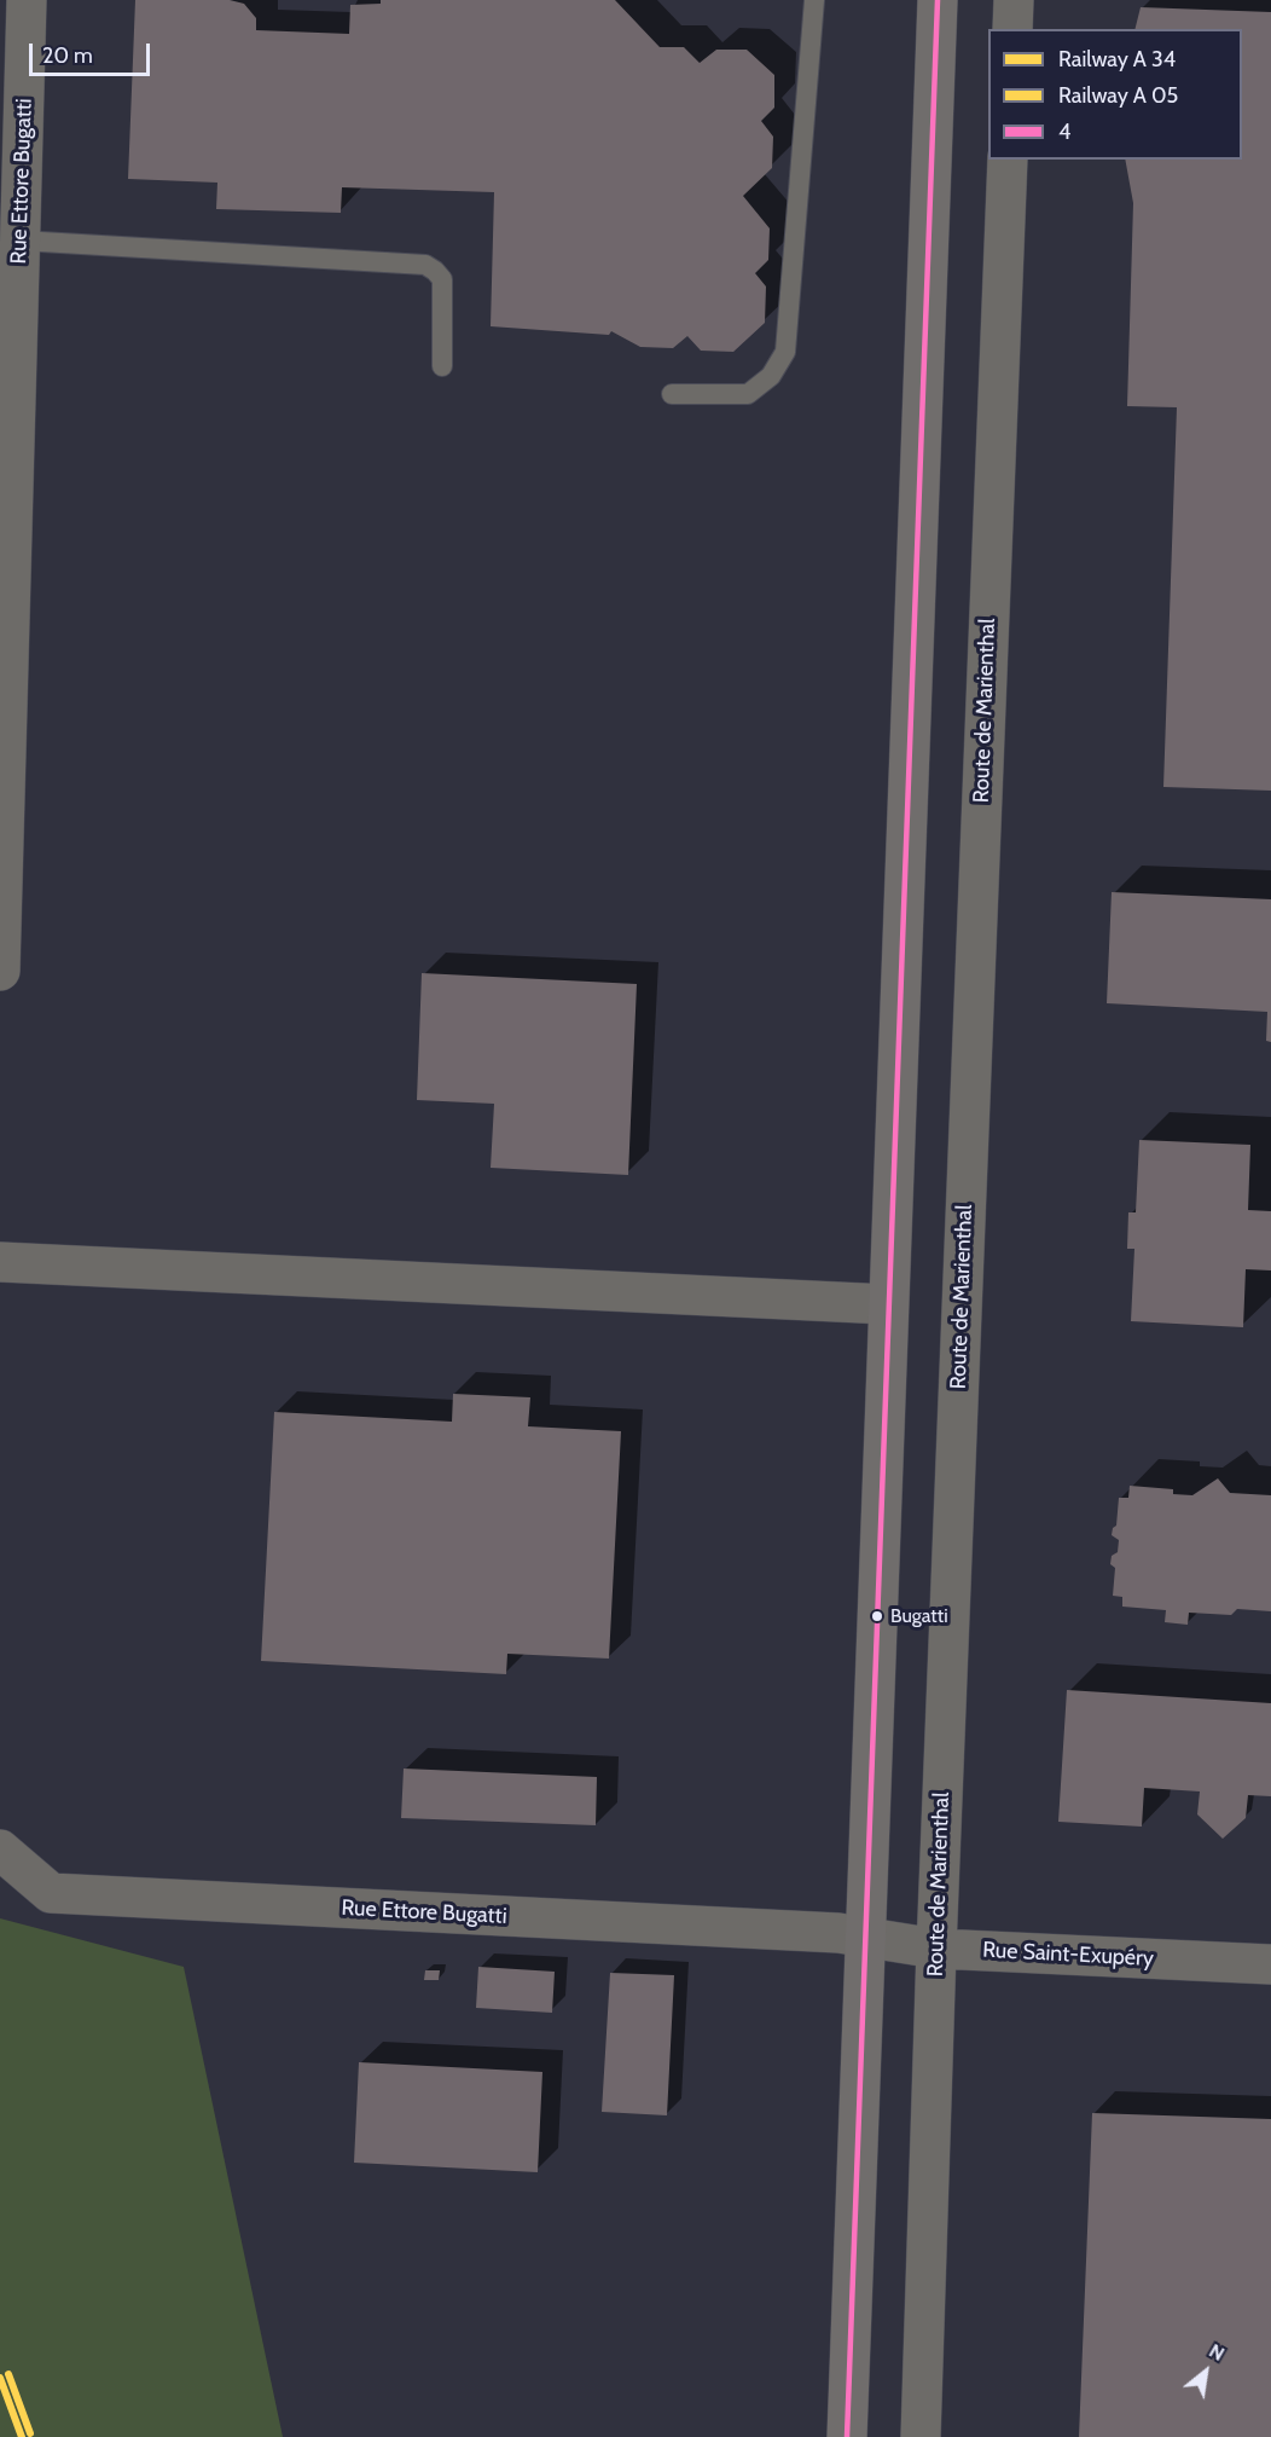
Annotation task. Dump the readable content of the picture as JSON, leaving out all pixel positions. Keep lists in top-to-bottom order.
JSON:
{
  "streets": {
    "street": ["Rue Ettore Bugatti", "Route de Marienthal", "Rue Saint-Exupéry"]
  },
  "crossings": [
    ["Rue Ettore Bugatti", "Rue Saint-Exupéry"],
    ["Route de Marienthal", "Rue Saint-Exupéry"]
  ],
  "places": ["Bugatti"],
  "lines": ["transit line 4"],
  "legend": ["Railway A 34", "Railway A 05", "4"],
  "scale_bar": "20 m",
  "north": "top right"
}
